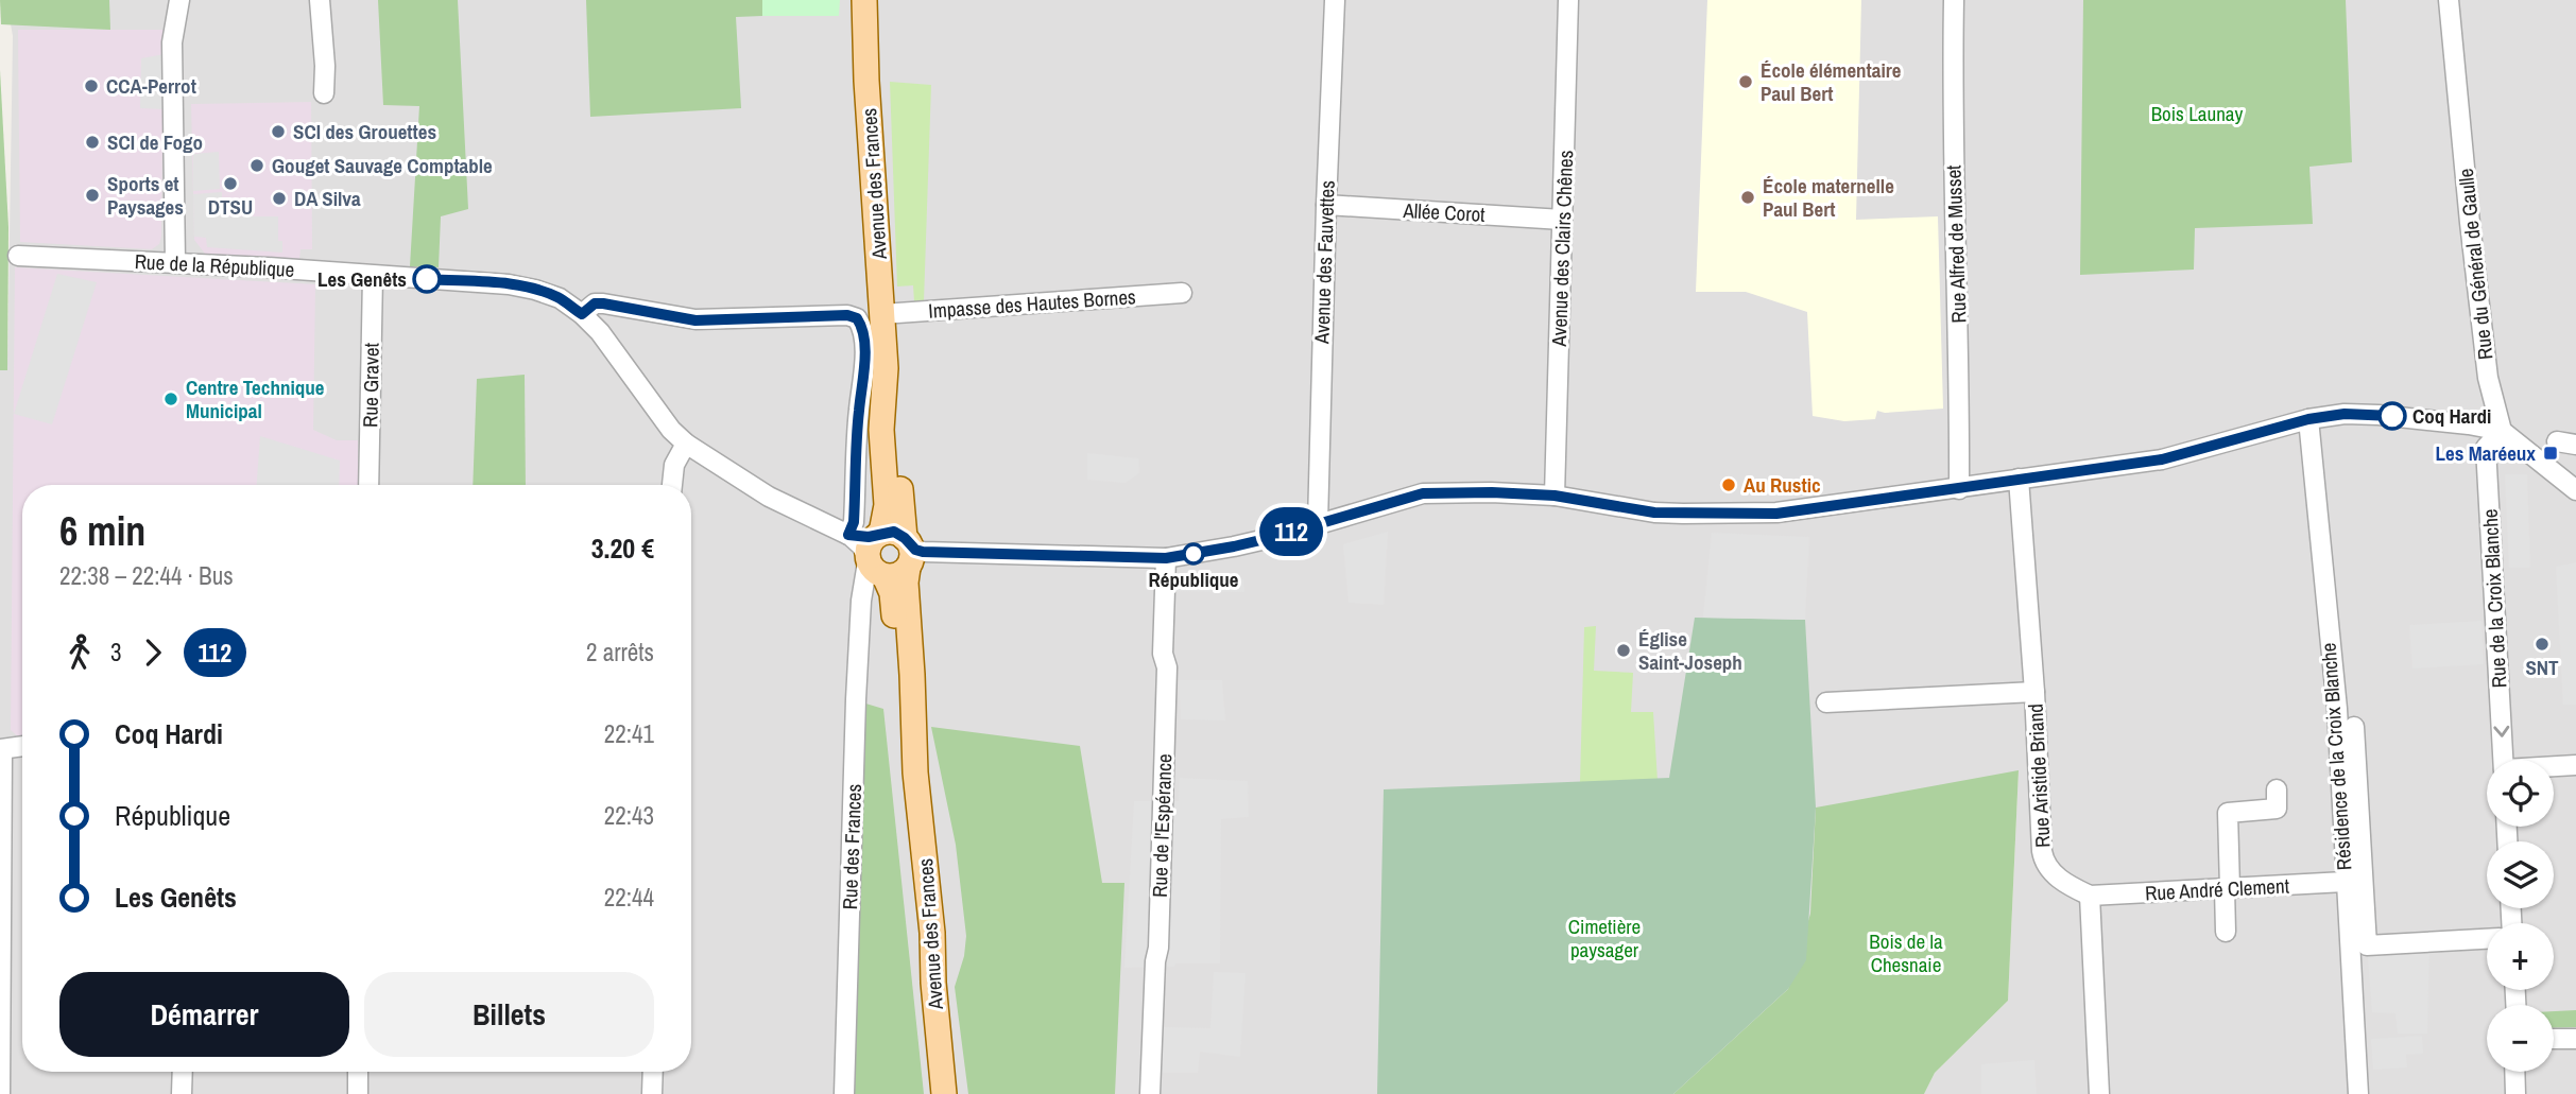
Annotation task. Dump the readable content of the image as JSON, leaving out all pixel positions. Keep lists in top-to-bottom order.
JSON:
{
  "streets": {
    "main road": ["Avenue des Frances"],
    "street": [
      "Allée Corot",
      "Rue Alfred de Musset",
      "Avenue des Clairs Chênes",
      "Avenue des Fauvettes",
      "Rue du Général de Gaulle",
      "Rue de la République",
      "Impasse des Hautes Bornes",
      "Rue Gravet",
      "Rue de la Croix Blanche",
      "Résidence de la Croix Blanche",
      "Rue Aristide Briand",
      "Rue de l'Espérance",
      "Rue des Frances",
      "Rue André Clement"
    ]
  },
  "crossings": [
    ["Avenue des Frances", "Rue de la République"],
    ["Avenue des Frances", "Impasse des Hautes Bornes"],
    ["Avenue des Frances", "Rue des Frances"],
    ["Allée Corot", "Avenue des Clairs Chênes"],
    ["Allée Corot", "Avenue des Fauvettes"],
    ["Rue du Général de Gaulle", "Rue de la Croix Blanche"],
    ["Rue de la République", "Rue Gravet"],
    ["Rue de la République", "Rue des Frances"],
    ["Résidence de la Croix Blanche", "Rue André Clement"],
    ["Rue Aristide Briand", "Rue André Clement"]
  ],
  "one_way": ["Rue de la Croix Blanche"],
  "parks": ["Bois Launay", "Cimetière paysager", "Bois de la Chesnaie"],
  "places": {
    "other": [
      "École élémentaire Paul Bert",
      "CCA-Perrot",
      "SCI des Grouettes",
      "SCI de Fogo",
      "Gouget Sauvage Comptable",
      "DTSU",
      "Sports et Paysages",
      "École maternelle Paul Bert",
      "DA Silva",
      "Les Genêts",
      "Centre Technique Municipal",
      "Coq Hardi",
      "Au Rustic",
      "République",
      "SNT",
      "Église Saint-Joseph"
    ],
    "transit": ["Les Maréeux"]
  },
  "lines": ["bus line 112"],
  "page": {
    "on_map": "112",
    "heading": ["6 min", "22:38 – 22:44 · Bus", "3.20 €"],
    "legs": ["3", "112", "2 arrêts"],
    "list": [
      {
        "name": "Coq Hardi",
        "value": "22:41"
      },
      {
        "name": "République",
        "value": "22:43"
      },
      {
        "name": "Les Genêts",
        "value": "22:44"
      }
    ],
    "map_buttons": ["+", "−"],
    "buttons": ["Démarrer", "Billets"]
  }
}
